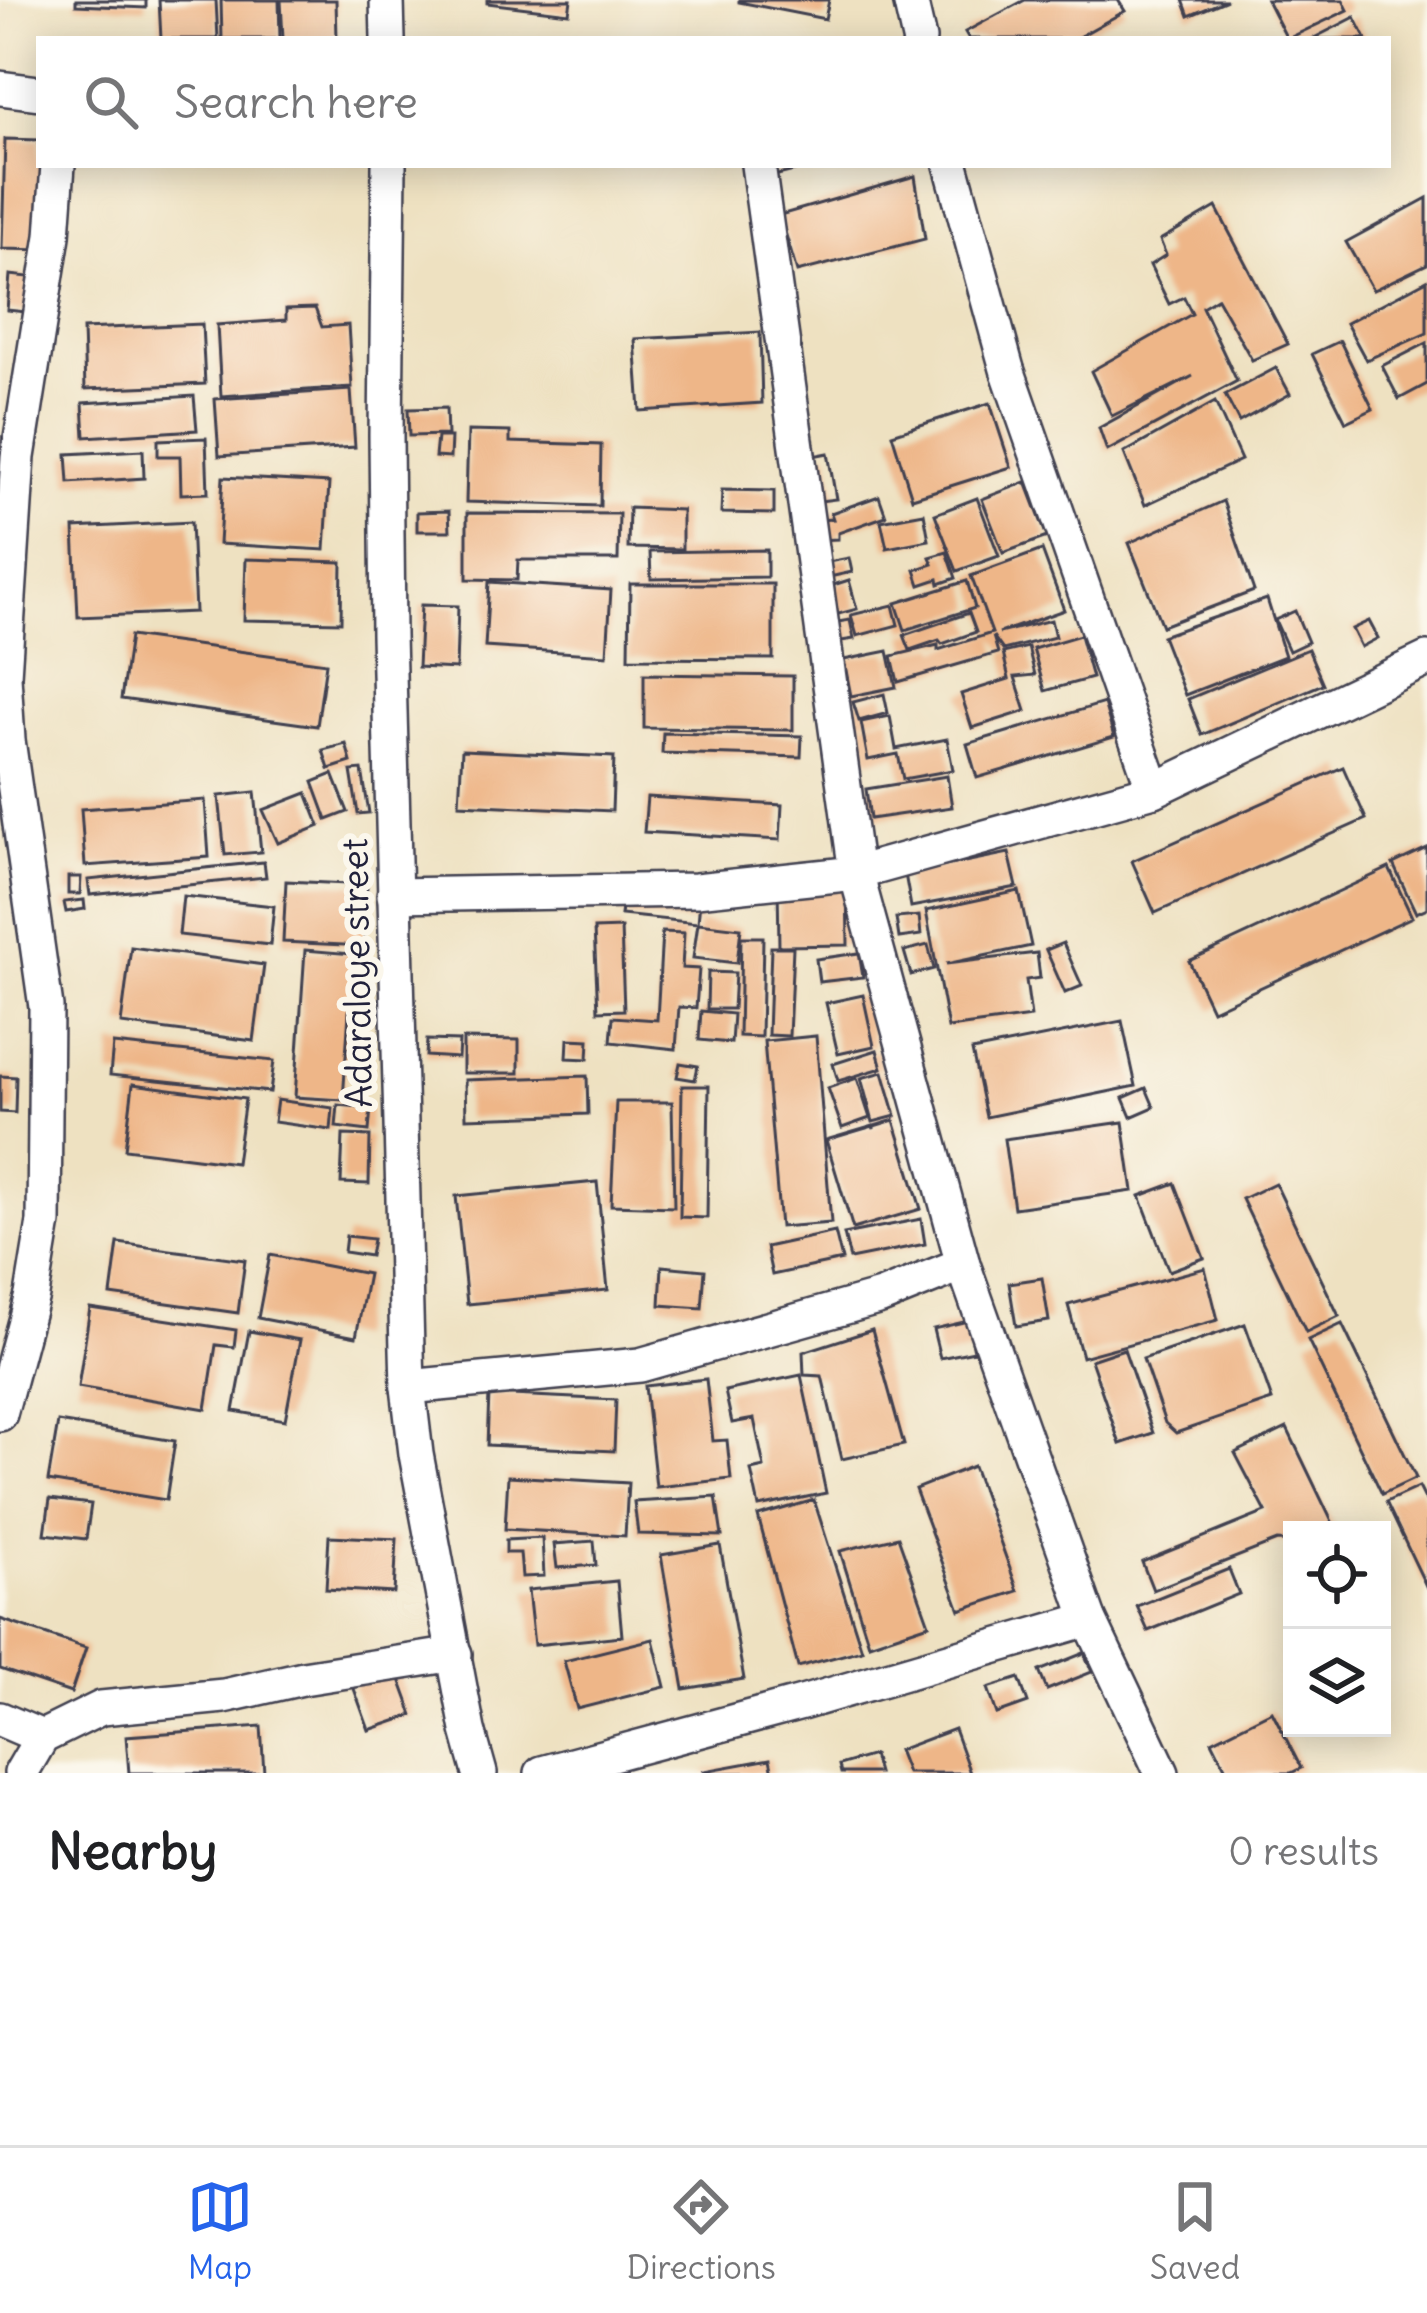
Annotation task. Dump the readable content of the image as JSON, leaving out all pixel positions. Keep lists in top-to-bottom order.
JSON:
{
  "streets": {
    "street": ["Adaraloye street"]
  },
  "page": {
    "search": "Search here",
    "heading": ["Nearby", "0 results"],
    "nav": ["Map", "Directions", "Saved"]
  }
}
